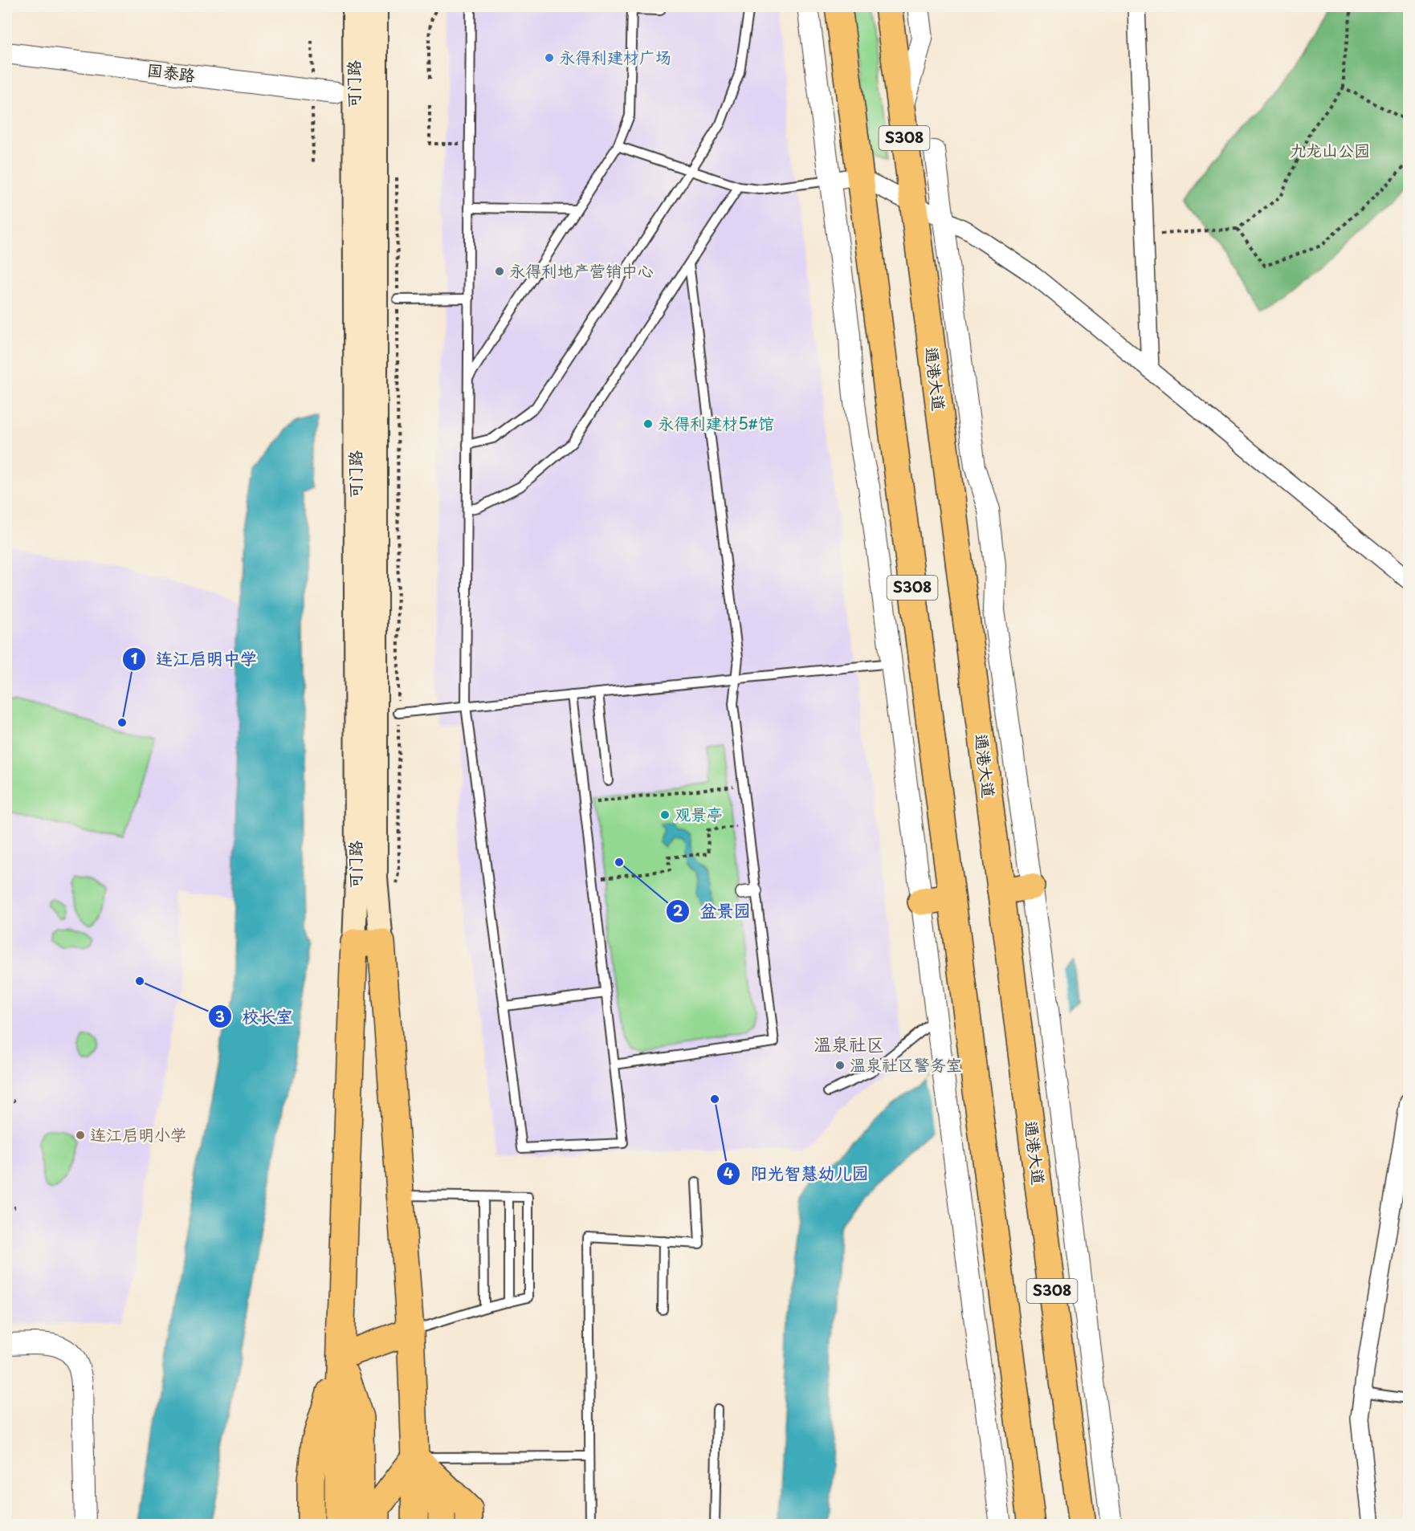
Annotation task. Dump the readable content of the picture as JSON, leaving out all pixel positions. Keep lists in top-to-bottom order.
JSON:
{
  "streets": {
    "main road": ["可门路", "S308", "通港大道"],
    "street": ["国泰路"]
  },
  "districts": ["温泉社区"],
  "parks": ["九龙山公园"],
  "places": [
    "永得利建材广场",
    "永得利地产营销中心",
    "永得利建材5#馆",
    "连江启明中学",
    "观景亭",
    "盆景园",
    "校长室",
    "温泉社区警务室",
    "阳光智慧幼儿园",
    "连江启明小学"
  ]
}
